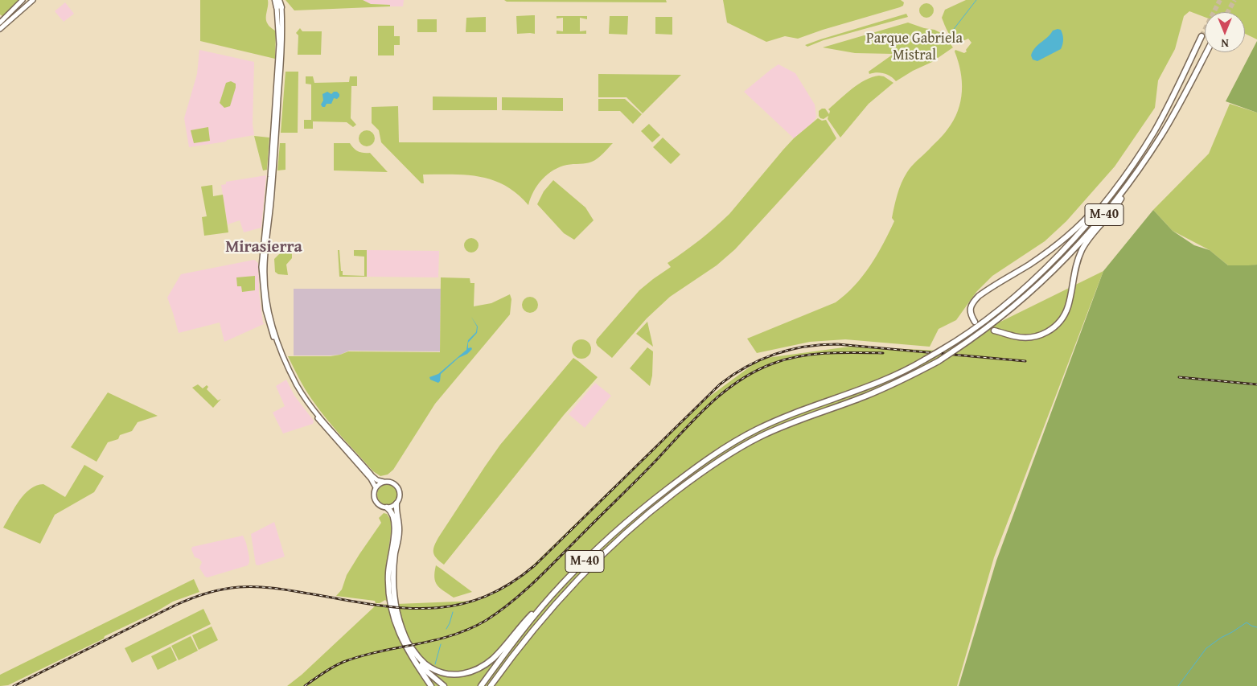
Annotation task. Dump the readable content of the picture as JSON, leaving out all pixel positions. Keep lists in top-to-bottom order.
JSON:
{
  "streets": {
    "highway": ["M-40"]
  },
  "districts": ["Mirasierra"],
  "parks": ["Parque Gabriela Mistral"],
  "north": "bottom"
}
